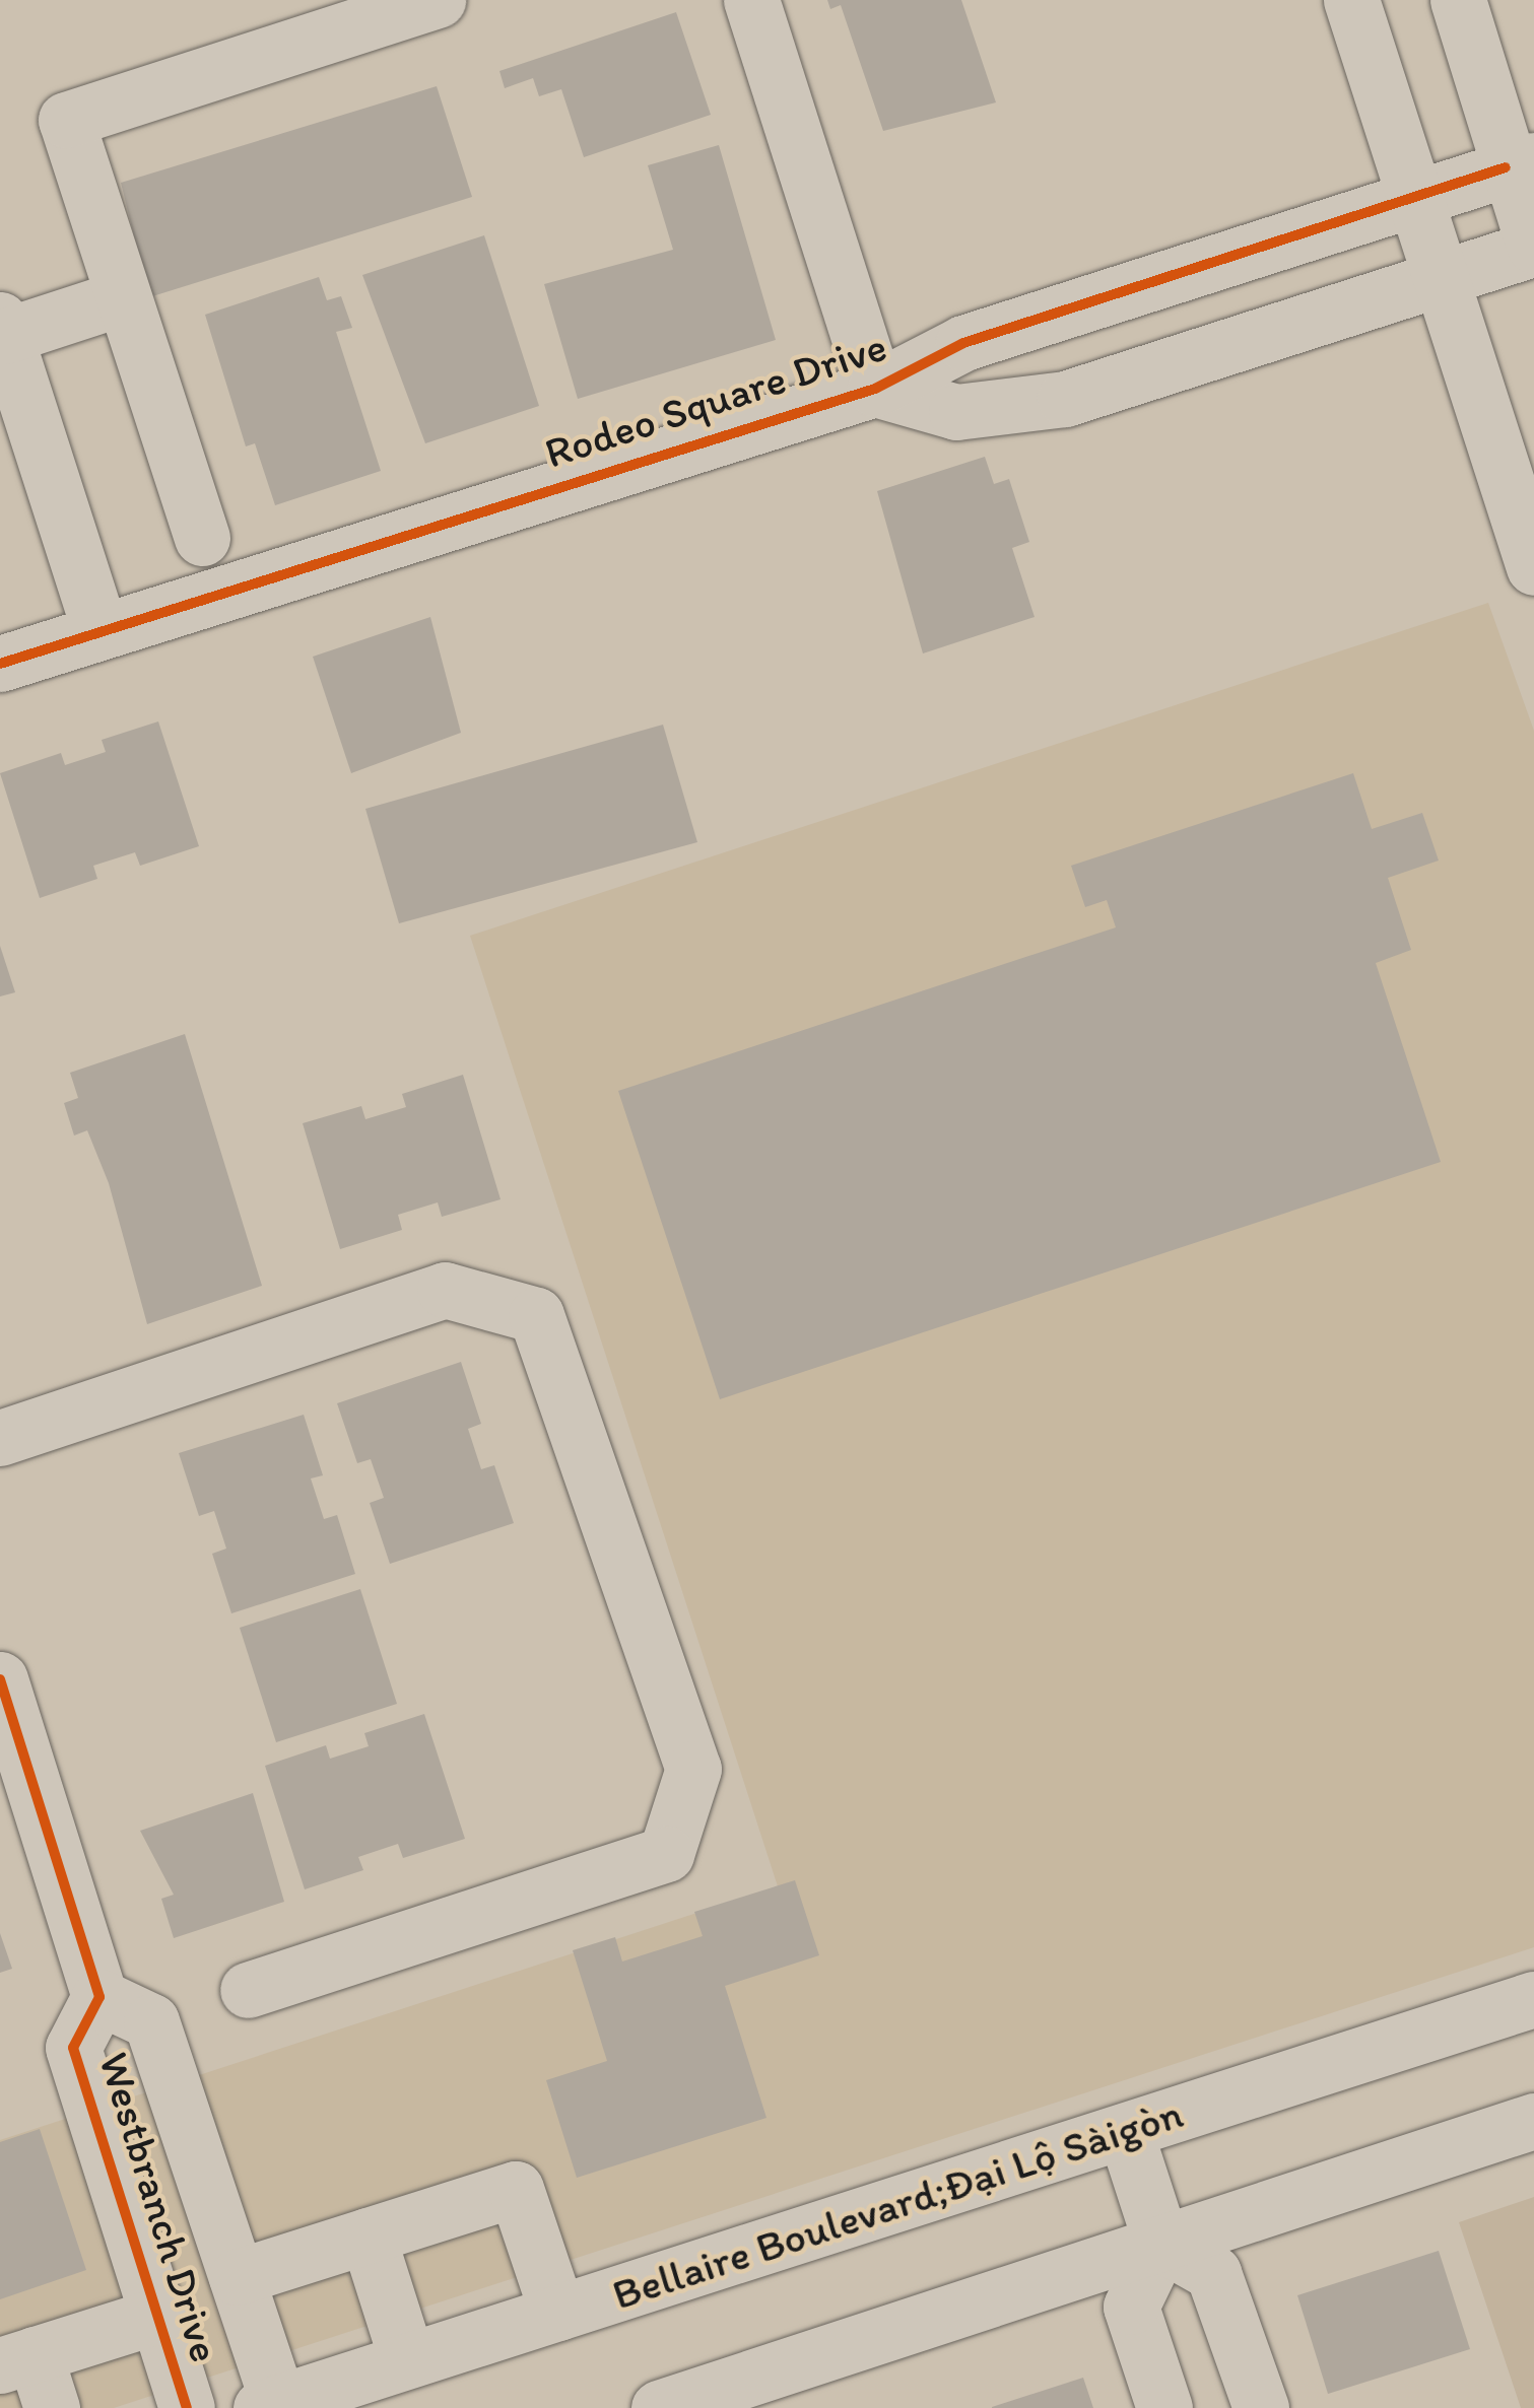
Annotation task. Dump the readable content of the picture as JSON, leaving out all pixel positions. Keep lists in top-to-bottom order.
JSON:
{
  "streets": {
    "street": ["Rodeo Square Drive", "Bellaire Boulevard;Đại Lộ Sàigòn", "Westbranch Drive"]
  },
  "crossings": [
    ["Bellaire Boulevard;Đại Lộ Sàigòn", "Westbranch Drive"]
  ]
}
